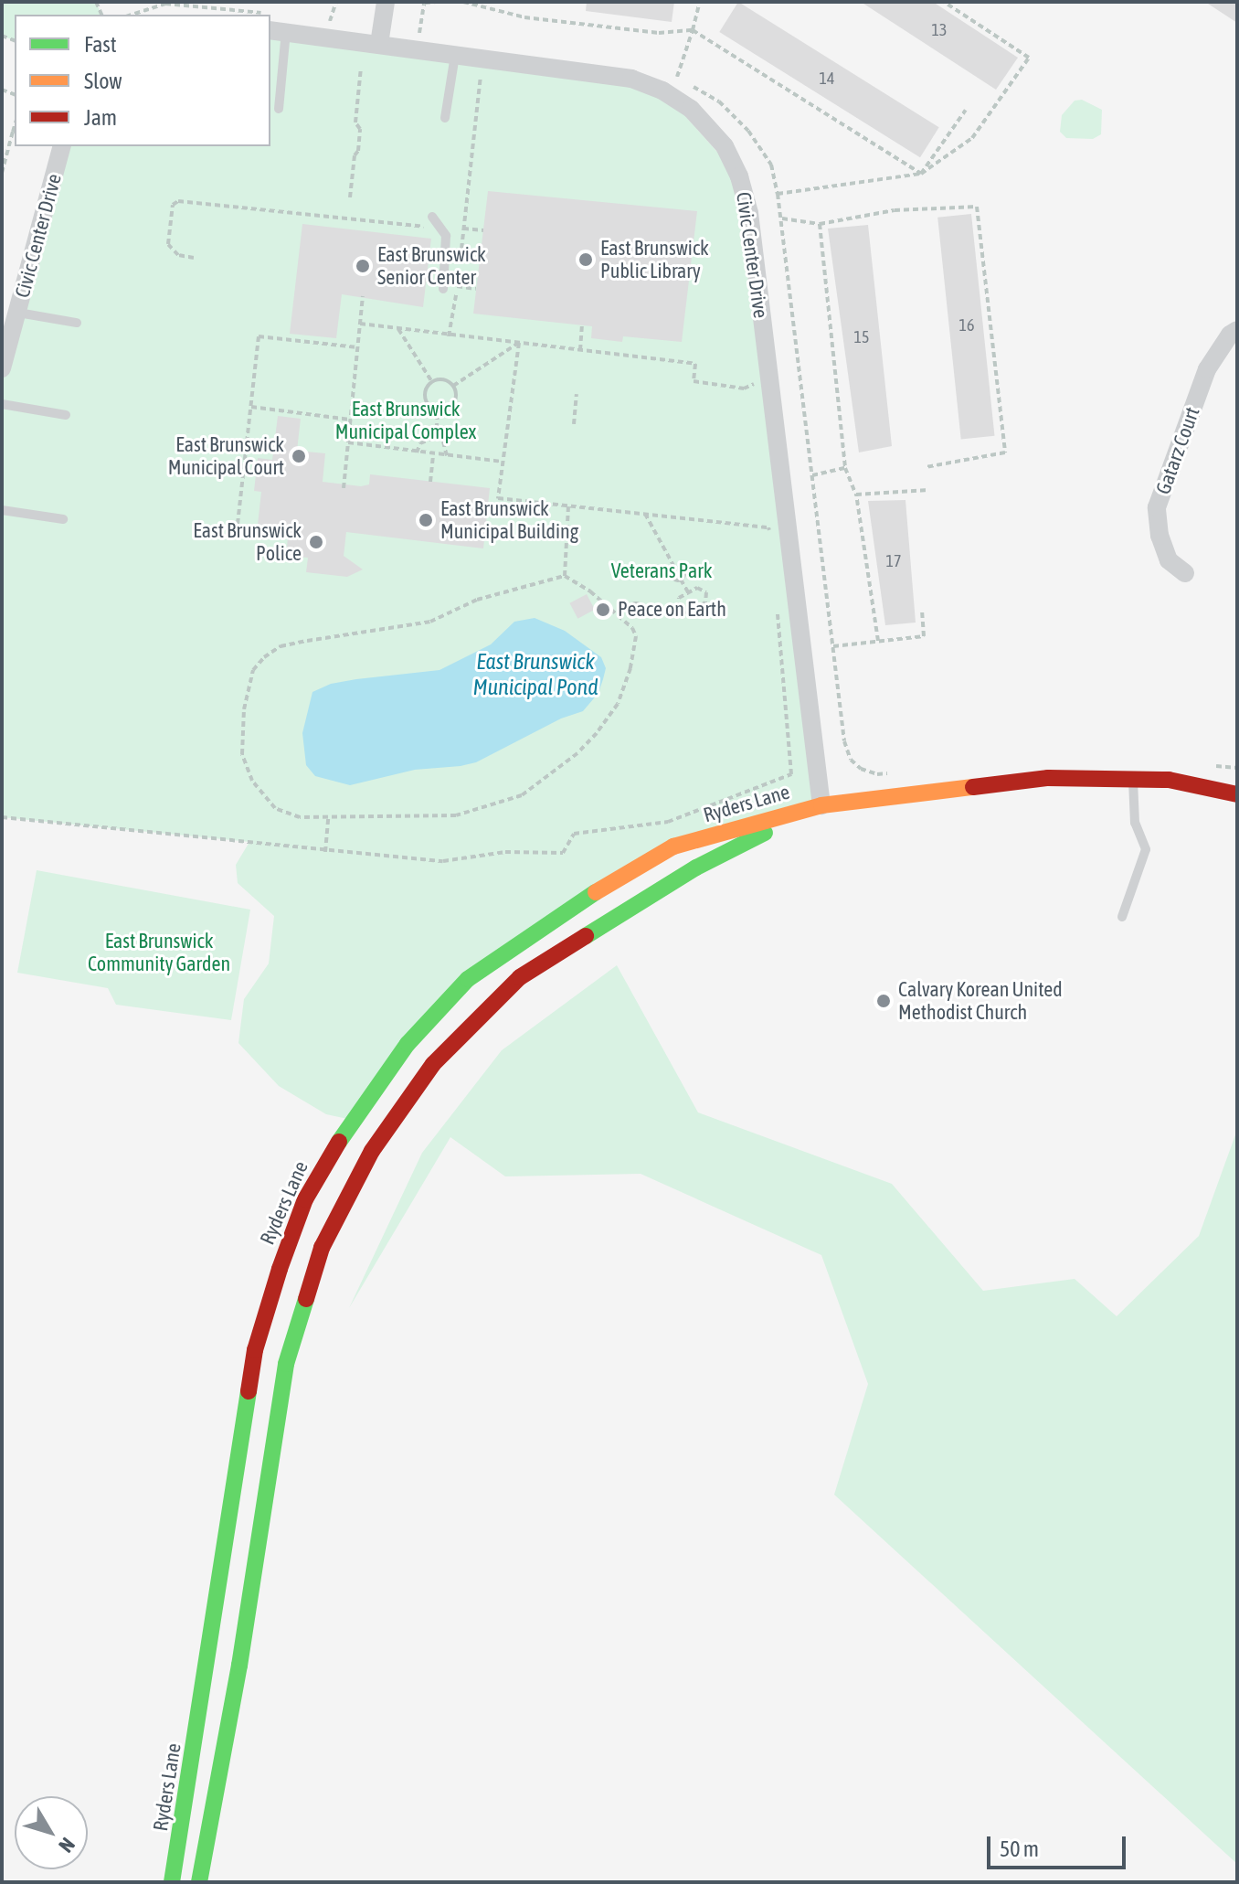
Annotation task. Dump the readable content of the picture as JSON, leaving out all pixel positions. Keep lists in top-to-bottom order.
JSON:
{
  "streets": {
    "main road": ["Ryders Lane"],
    "street": ["Civic Center Drive", "Gatarz Court"]
  },
  "crossings": [
    ["Civic Center Drive", "Ryders Lane"]
  ],
  "water": ["East Brunswick Municipal Pond"],
  "parks": ["East Brunswick Municipal Complex", "Veterans Park", "East Brunswick Community Garden"],
  "places": [
    "East Brunswick Public Library",
    "East Brunswick Senior Center",
    "East Brunswick Municipal Court",
    "East Brunswick Municipal Building",
    "East Brunswick Police",
    "Peace on Earth",
    "Calvary Korean United Methodist Church"
  ],
  "house_numbers": [
    "13",
    "14",
    "16",
    "15",
    "17"
  ],
  "legend": ["Fast", "Slow", "Jam"],
  "scale_bar": "50 m",
  "north": "bottom right"
}
